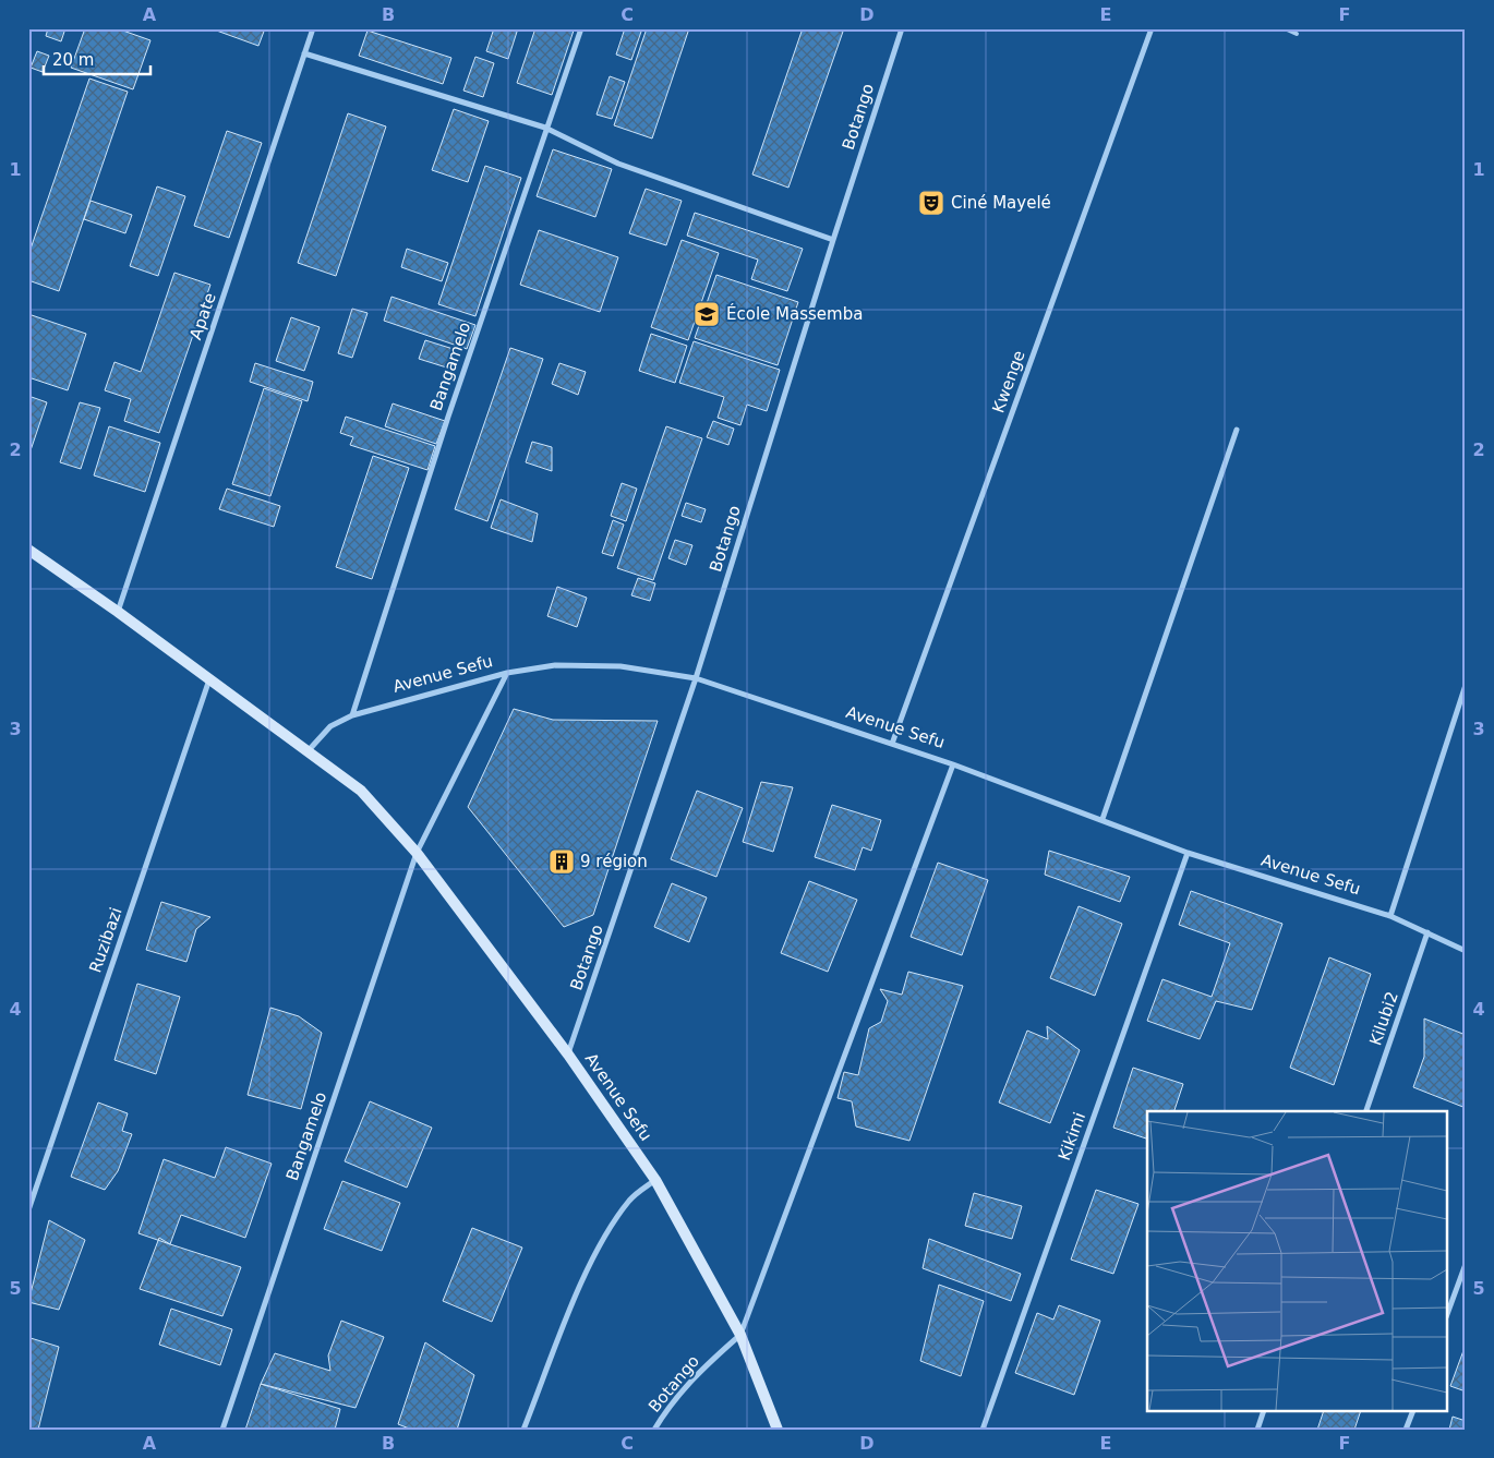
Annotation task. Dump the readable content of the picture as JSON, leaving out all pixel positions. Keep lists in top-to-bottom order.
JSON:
{
  "streets": {
    "main road": ["Avenue Sefu"],
    "street": [
      "Botango",
      "Apate",
      "Bangamelo",
      "Kwenge",
      "Ruzibazi",
      "Kilubi2",
      "Kikimi"
    ]
  },
  "crossings": [
    ["Botango", "Avenue Sefu"],
    ["Apate", "Avenue Sefu"],
    ["Bangamelo", "Avenue Sefu"],
    ["Kwenge", "Avenue Sefu"],
    ["Avenue Sefu", "Ruzibazi"],
    ["Avenue Sefu", "Kilubi2"],
    ["Avenue Sefu", "Kikimi"]
  ],
  "places": {
    "theatre": ["Ciné Mayelé"],
    "school or university": ["École Massemba"],
    "building": ["9 région"]
  },
  "scale_bar": "20 m",
  "grid": {
    "columns": [
      "A",
      "B",
      "C",
      "D",
      "E",
      "F"
    ],
    "rows": [
      "1",
      "2",
      "3",
      "4",
      "5"
    ]
  }
}
